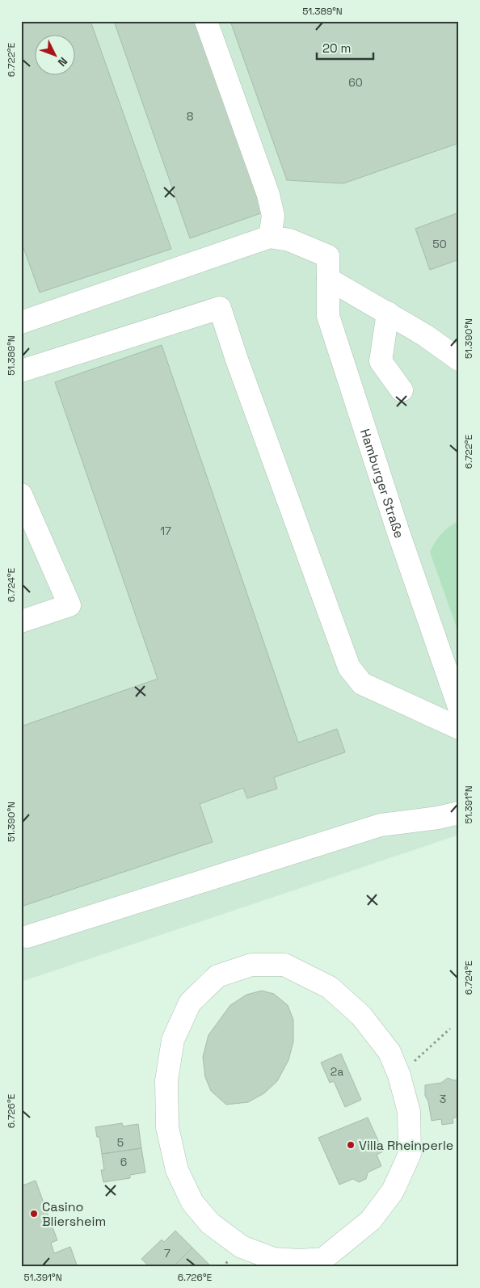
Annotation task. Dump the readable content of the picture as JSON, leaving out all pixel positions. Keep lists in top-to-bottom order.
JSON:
{
  "streets": {
    "street": ["Hamburger Straße"]
  },
  "places": ["Villa Rheinperle", "Casino Bliersheim"],
  "house_numbers": [
    "60",
    "8",
    "50",
    "17",
    "2a",
    "3",
    "5",
    "6",
    "7"
  ],
  "scale_bar": "20 m",
  "north": "bottom right",
  "coordinates": [
    "51.389°N",
    "6.722°E",
    "51.390°N",
    "6.724°E",
    "51.391°N",
    "6.726°E"
  ]
}
